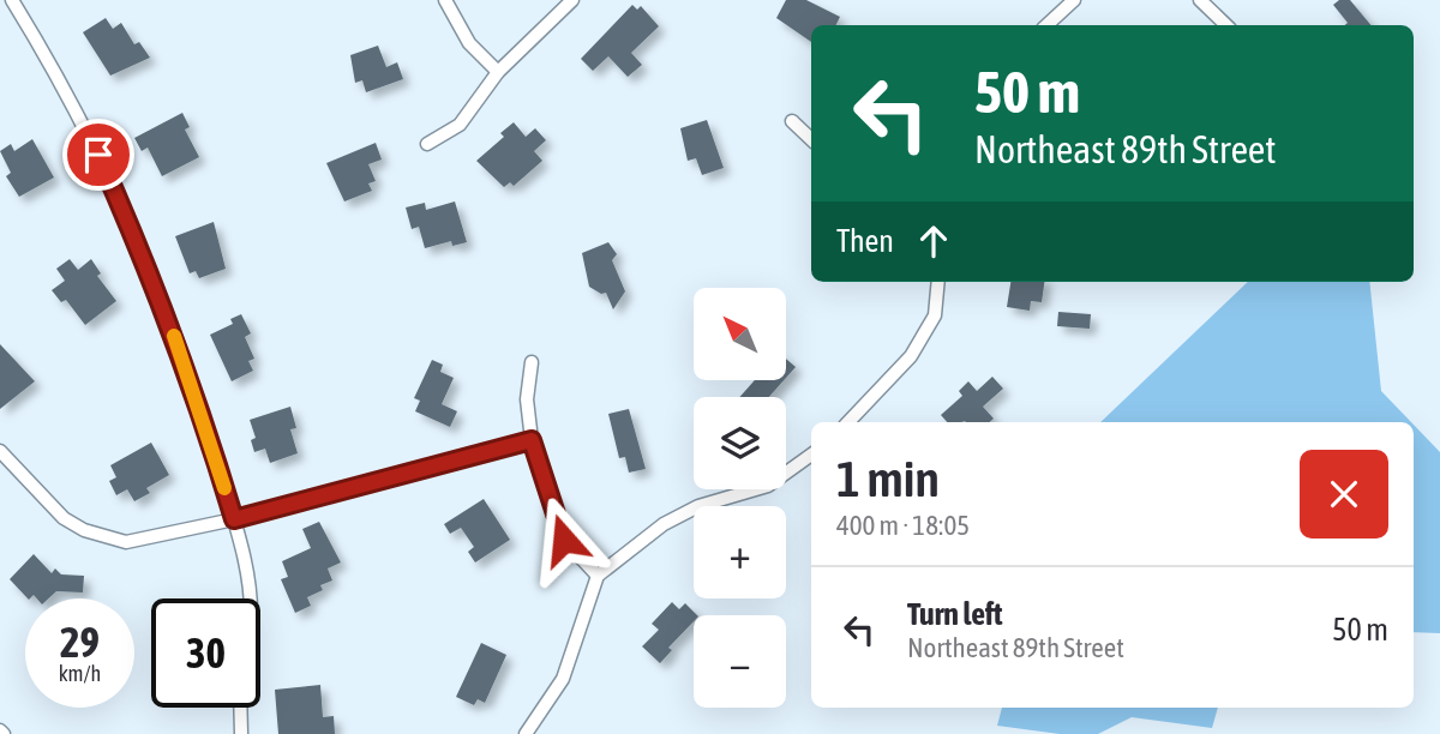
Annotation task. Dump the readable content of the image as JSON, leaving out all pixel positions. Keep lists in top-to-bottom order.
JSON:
{
  "north": "top left",
  "page": {
    "turn": ["50 m", "Northeast 89th Street"],
    "then": "Then",
    "map_buttons": ["+", "−"],
    "heading": ["1 min", "400 m · 18:05"],
    "list": [
      {
        "name": "Turn left",
        "note": "Northeast 89th Street",
        "value": "50 m"
      }
    ],
    "speed": "29 km/h",
    "limit": "30"
  }
}
